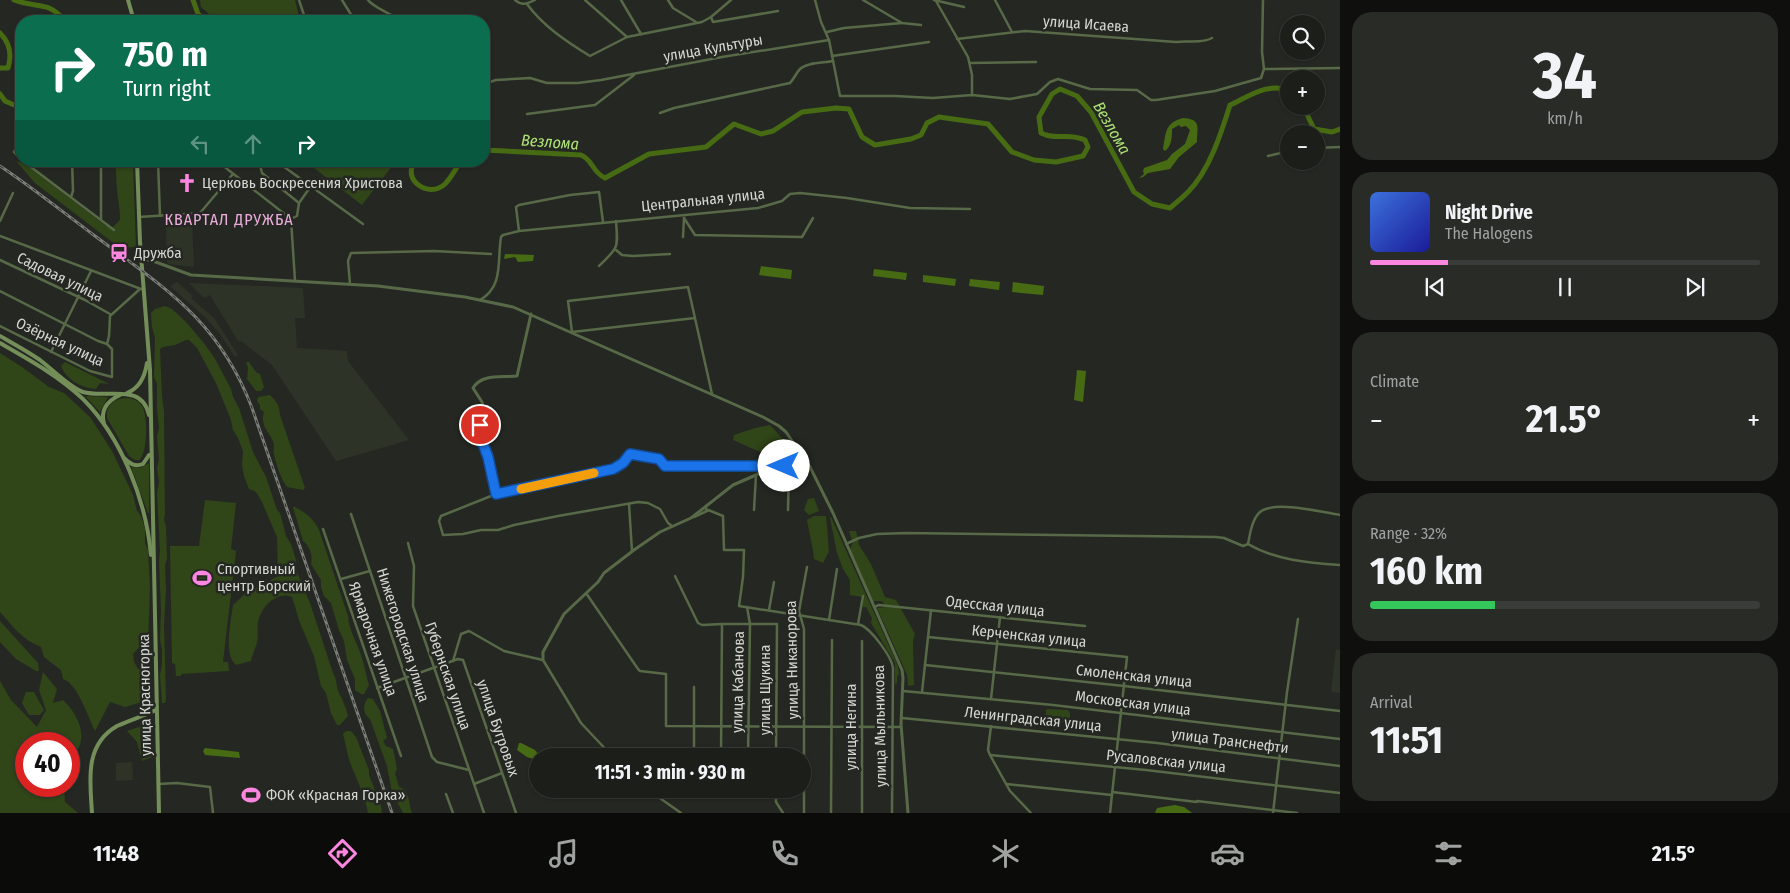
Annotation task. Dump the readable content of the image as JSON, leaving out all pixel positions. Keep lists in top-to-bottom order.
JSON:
{
  "streets": {
    "main road": ["улица Красногорка"],
    "street": [
      "улица Исаева",
      "улица Культуры",
      "Центральная улица",
      "Садовая улица",
      "Озёрная улица",
      "Одесская улица",
      "Нижегородская улица",
      "Керченская улица",
      "Ярмарочная улица",
      "улица Никанорова",
      "Губернская улица",
      "Смоленская улица",
      "улица Кабанова",
      "улица Щукина",
      "Московская улица",
      "Ленинградская улица",
      "улица Мыльникова",
      "улица Негина",
      "улица Бугровых",
      "улица Транснефти",
      "Русаловская улица"
    ]
  },
  "crossings": [
    ["Садовая улица", "Озёрная улица"],
    ["Нижегородская улица", "Губернская улица"],
    ["Керченская улица", "Смоленская улица"],
    ["улица Кабанова", "улица Щукина"],
    ["Ленинградская улица", "улица Транснефти"]
  ],
  "districts": ["КВАРТАЛ ДРУЖБА"],
  "water": ["Везлома"],
  "places": {
    "church": ["Церковь Воскресения Христова"],
    "station": ["Дружба"],
    "sports": ["Спортивный центр Борский", "ФОК «Красная Горка»"]
  },
  "page": {
    "tile": [
      ["34", "km/h"],
      "Climate",
      ["Range · 32%", "160 km"],
      ["Arrival", "11:51"]
    ],
    "map_buttons": ["+", "−"],
    "turn": ["750 m", "Turn right"],
    "song": ["Night Drive", "The Halogens"],
    "heat": ["−", "21.5°", "+"],
    "limit": "40",
    "trip": "11:51 · 3 min · 930 m",
    "tabs": ["11:48", "21.5°"]
  }
}
